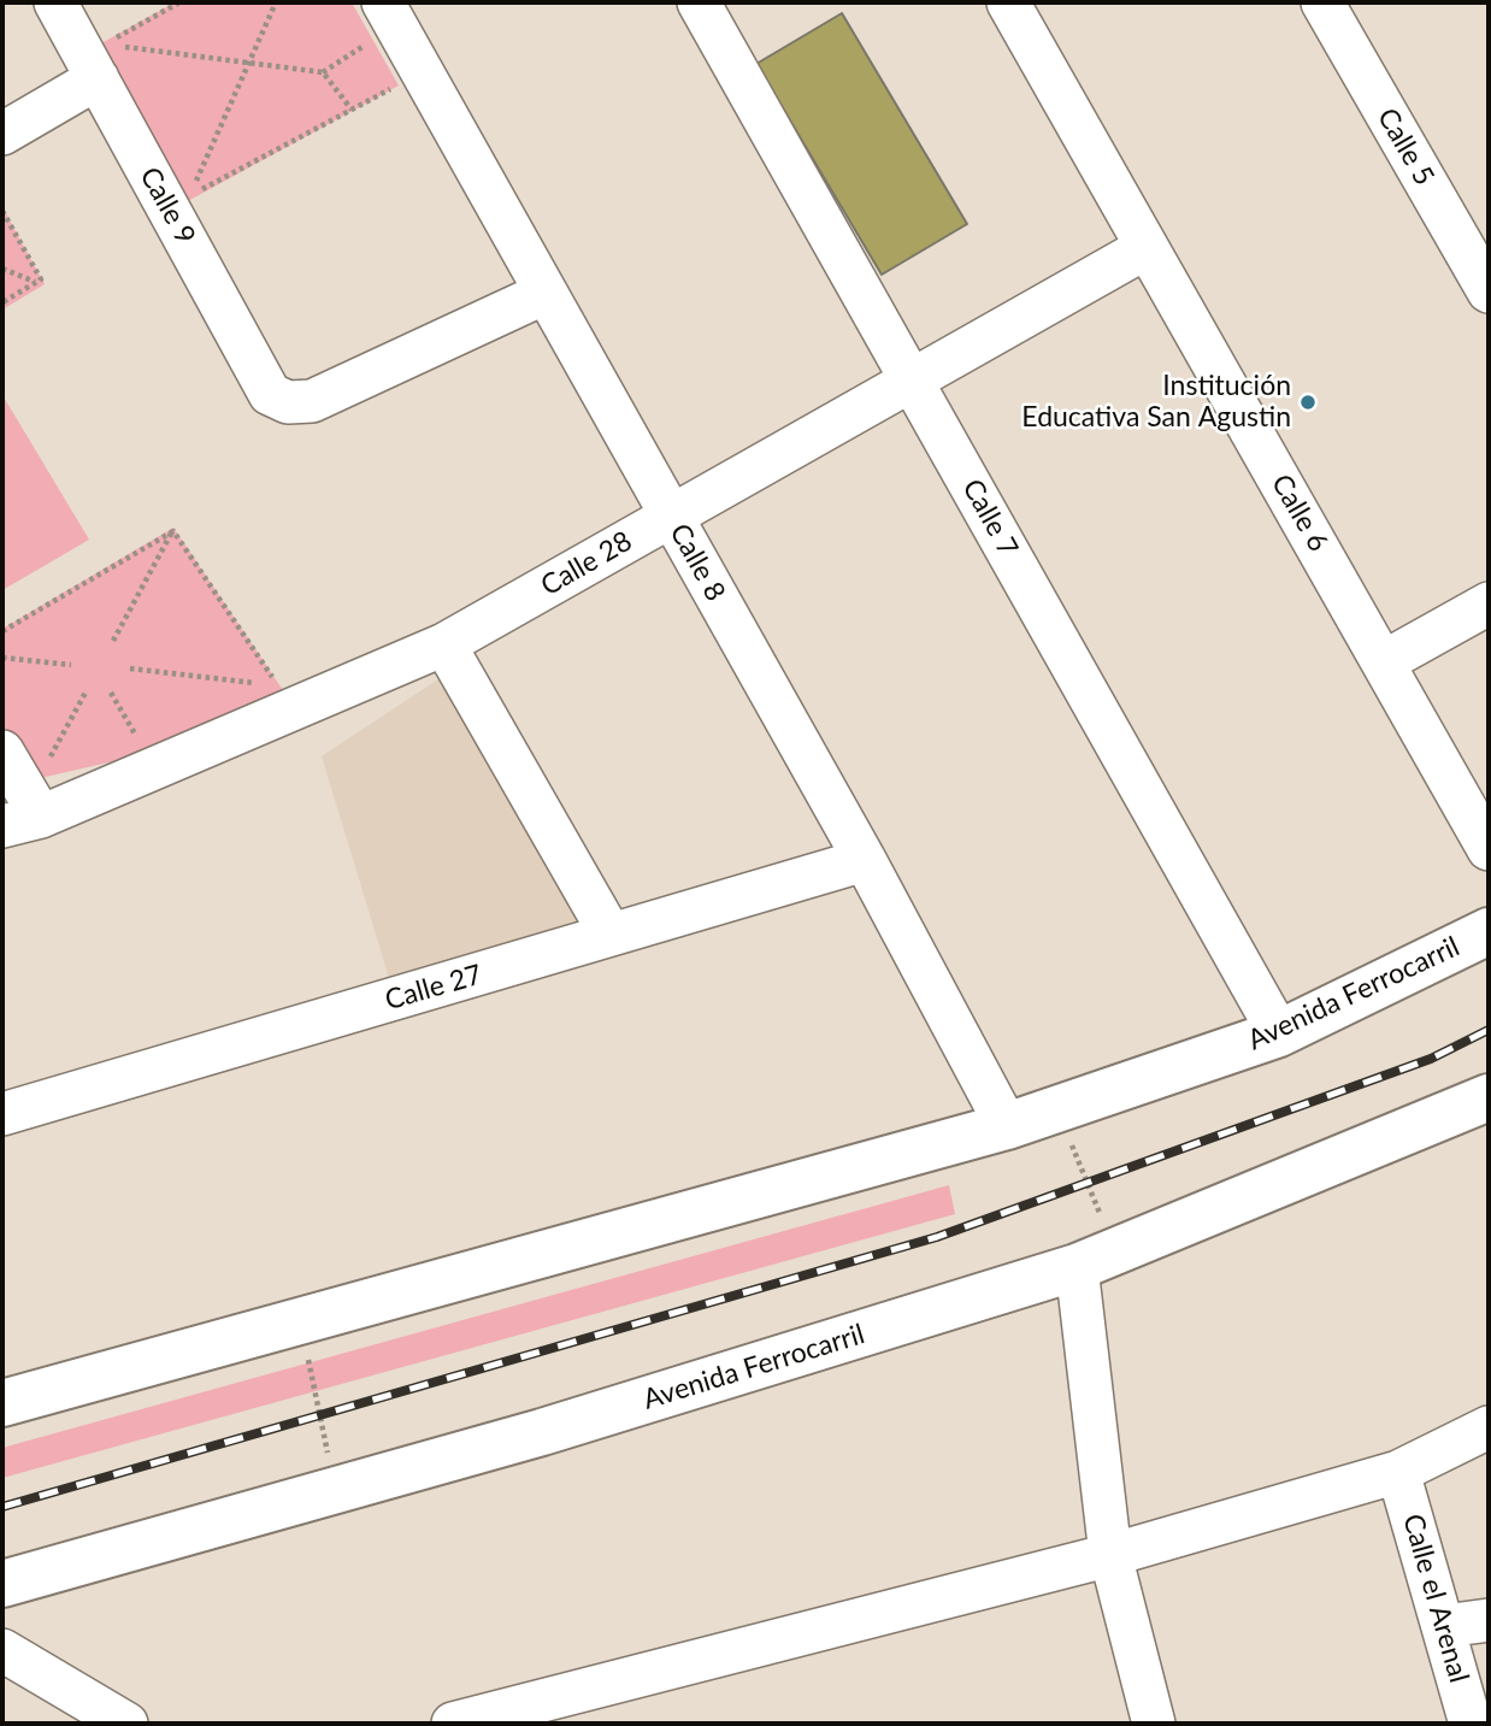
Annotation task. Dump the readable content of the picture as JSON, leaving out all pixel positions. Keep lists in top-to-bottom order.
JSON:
{
  "streets": {
    "street": [
      "Calle 5",
      "Calle 9",
      "Calle 6",
      "Calle 7",
      "Calle 8",
      "Calle 28",
      "Calle 27",
      "Avenida Ferrocarril",
      "Calle el Arenal"
    ]
  },
  "crossings": [
    ["Calle 9", "Calle 8"],
    ["Calle 6", "Calle 28"],
    ["Calle 7", "Calle 28"],
    ["Calle 7", "Avenida Ferrocarril"],
    ["Calle 8", "Calle 28"],
    ["Calle 8", "Calle 27"],
    ["Calle 8", "Avenida Ferrocarril"]
  ],
  "places": ["Institución Educativa San Agustin"]
}
